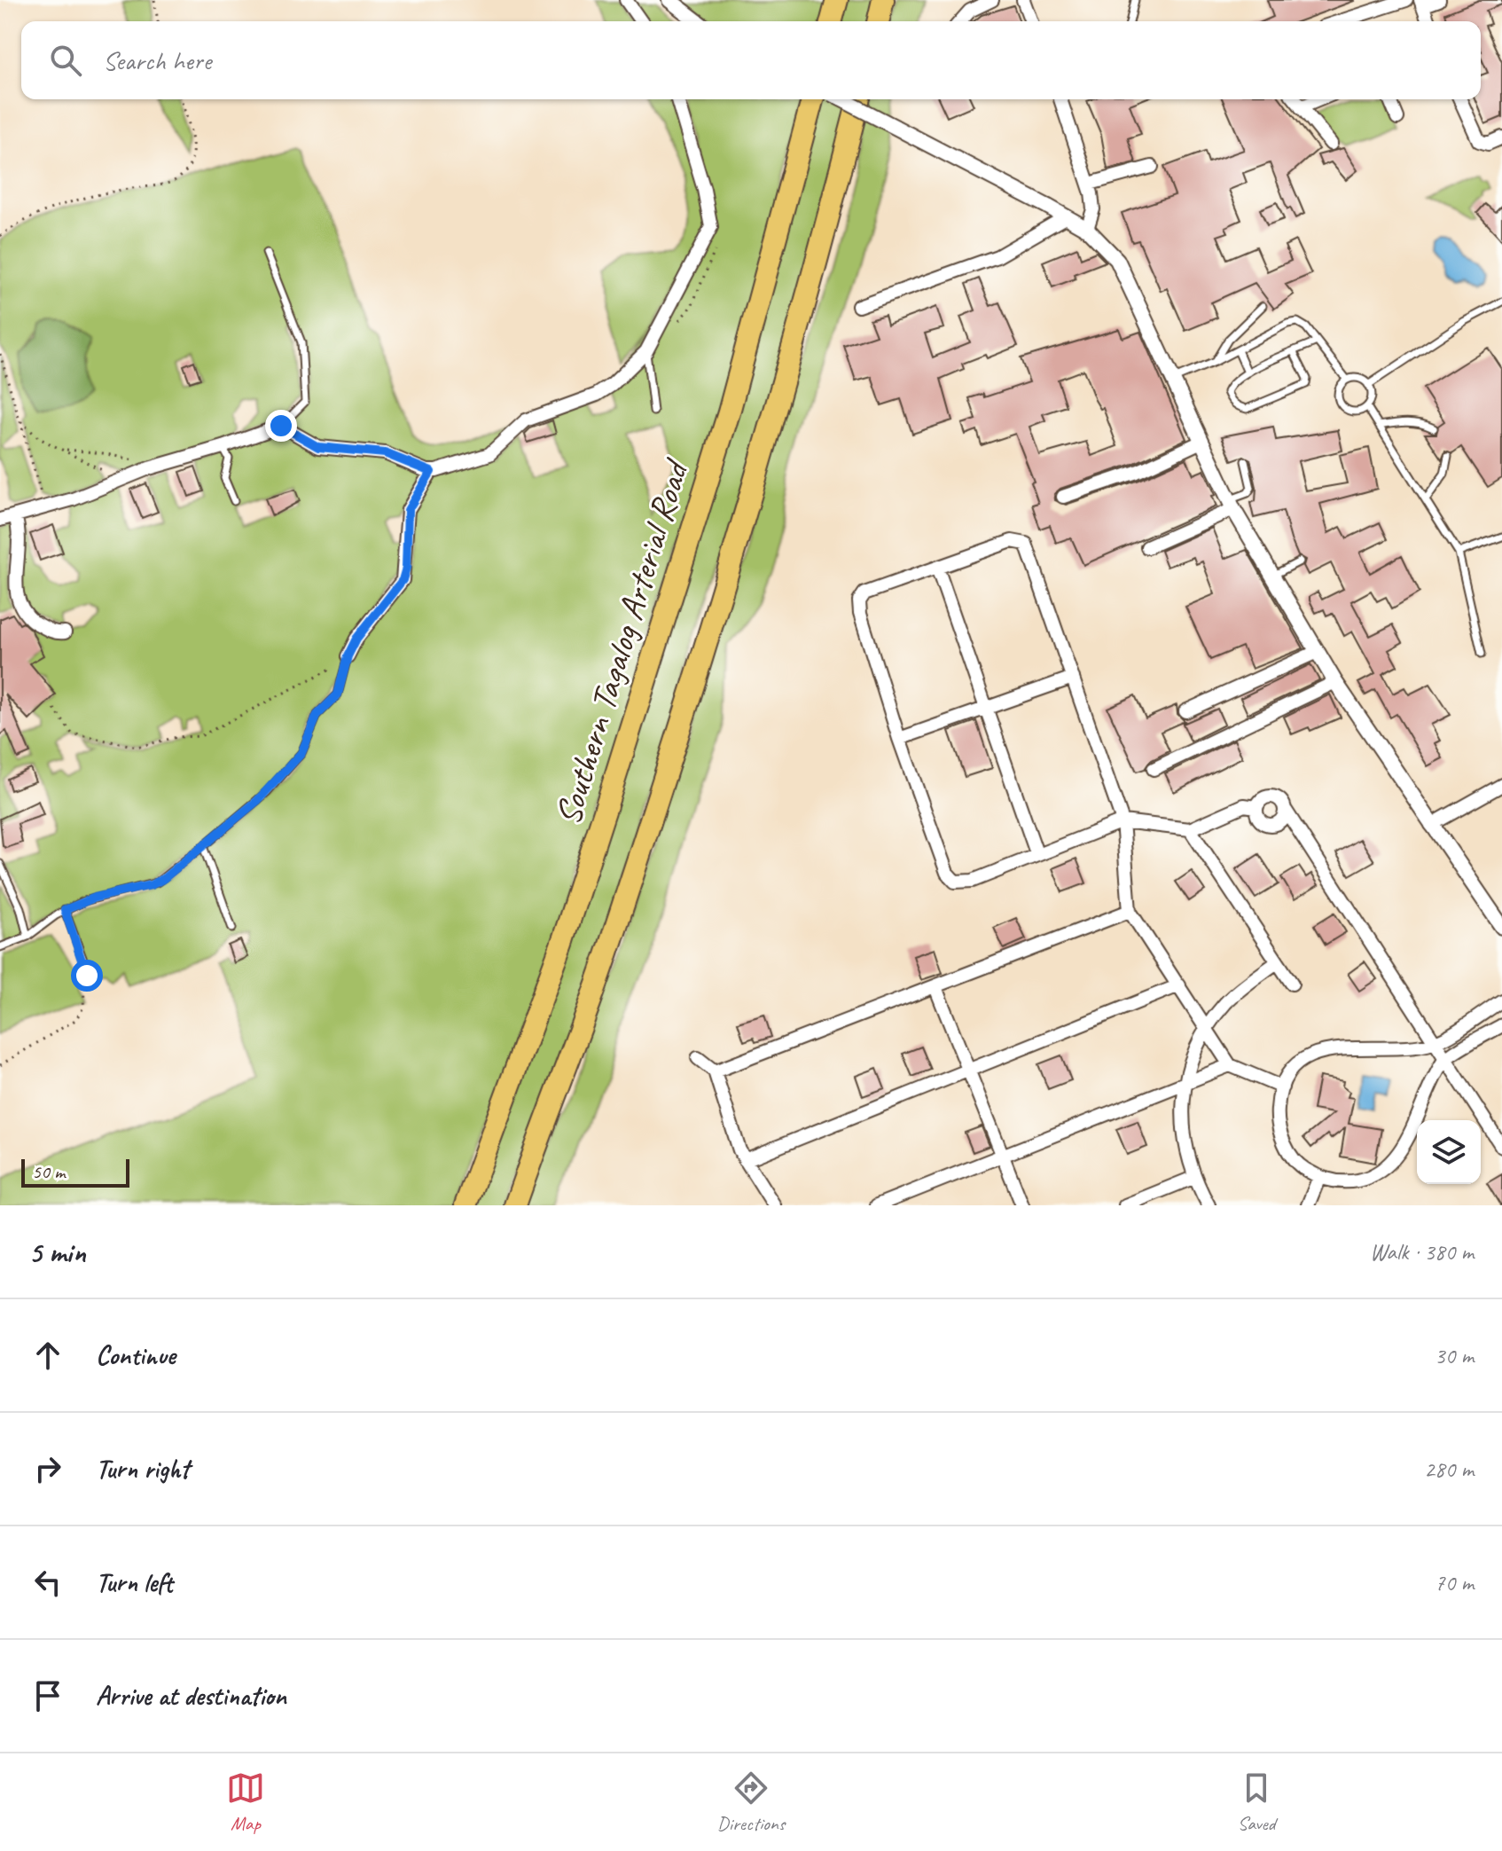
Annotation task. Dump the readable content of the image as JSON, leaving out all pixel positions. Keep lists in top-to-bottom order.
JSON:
{
  "streets": {
    "highway": ["Southern Tagalog Arterial Road"]
  },
  "scale_bar": "50 m",
  "page": {
    "search": "Search here",
    "scale": "50 m",
    "heading": ["5 min", "Walk · 380 m"],
    "list": [
      ["Continue", "30 m"],
      ["Turn right", "280 m"],
      ["Turn left", "70 m"],
      "Arrive at destination"
    ],
    "nav": ["Map", "Directions", "Saved"]
  }
}
